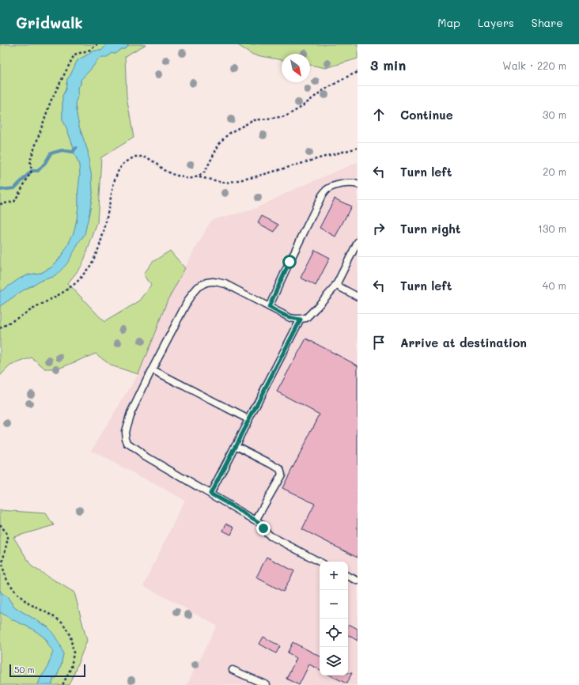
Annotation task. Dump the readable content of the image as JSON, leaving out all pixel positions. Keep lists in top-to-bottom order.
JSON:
{
  "scale_bar": "50 m",
  "north": "bottom right",
  "page": {
    "header": "Gridwalk",
    "nav": ["Map", "Layers", "Share"],
    "heading": ["3 min", "Walk · 220 m"],
    "list": [
      ["Continue", "30 m"],
      ["Turn left", "20 m"],
      ["Turn right", "130 m"],
      ["Turn left", "40 m"],
      "Arrive at destination"
    ],
    "map_buttons": ["+", "−"],
    "scale": "50 m"
  }
}
